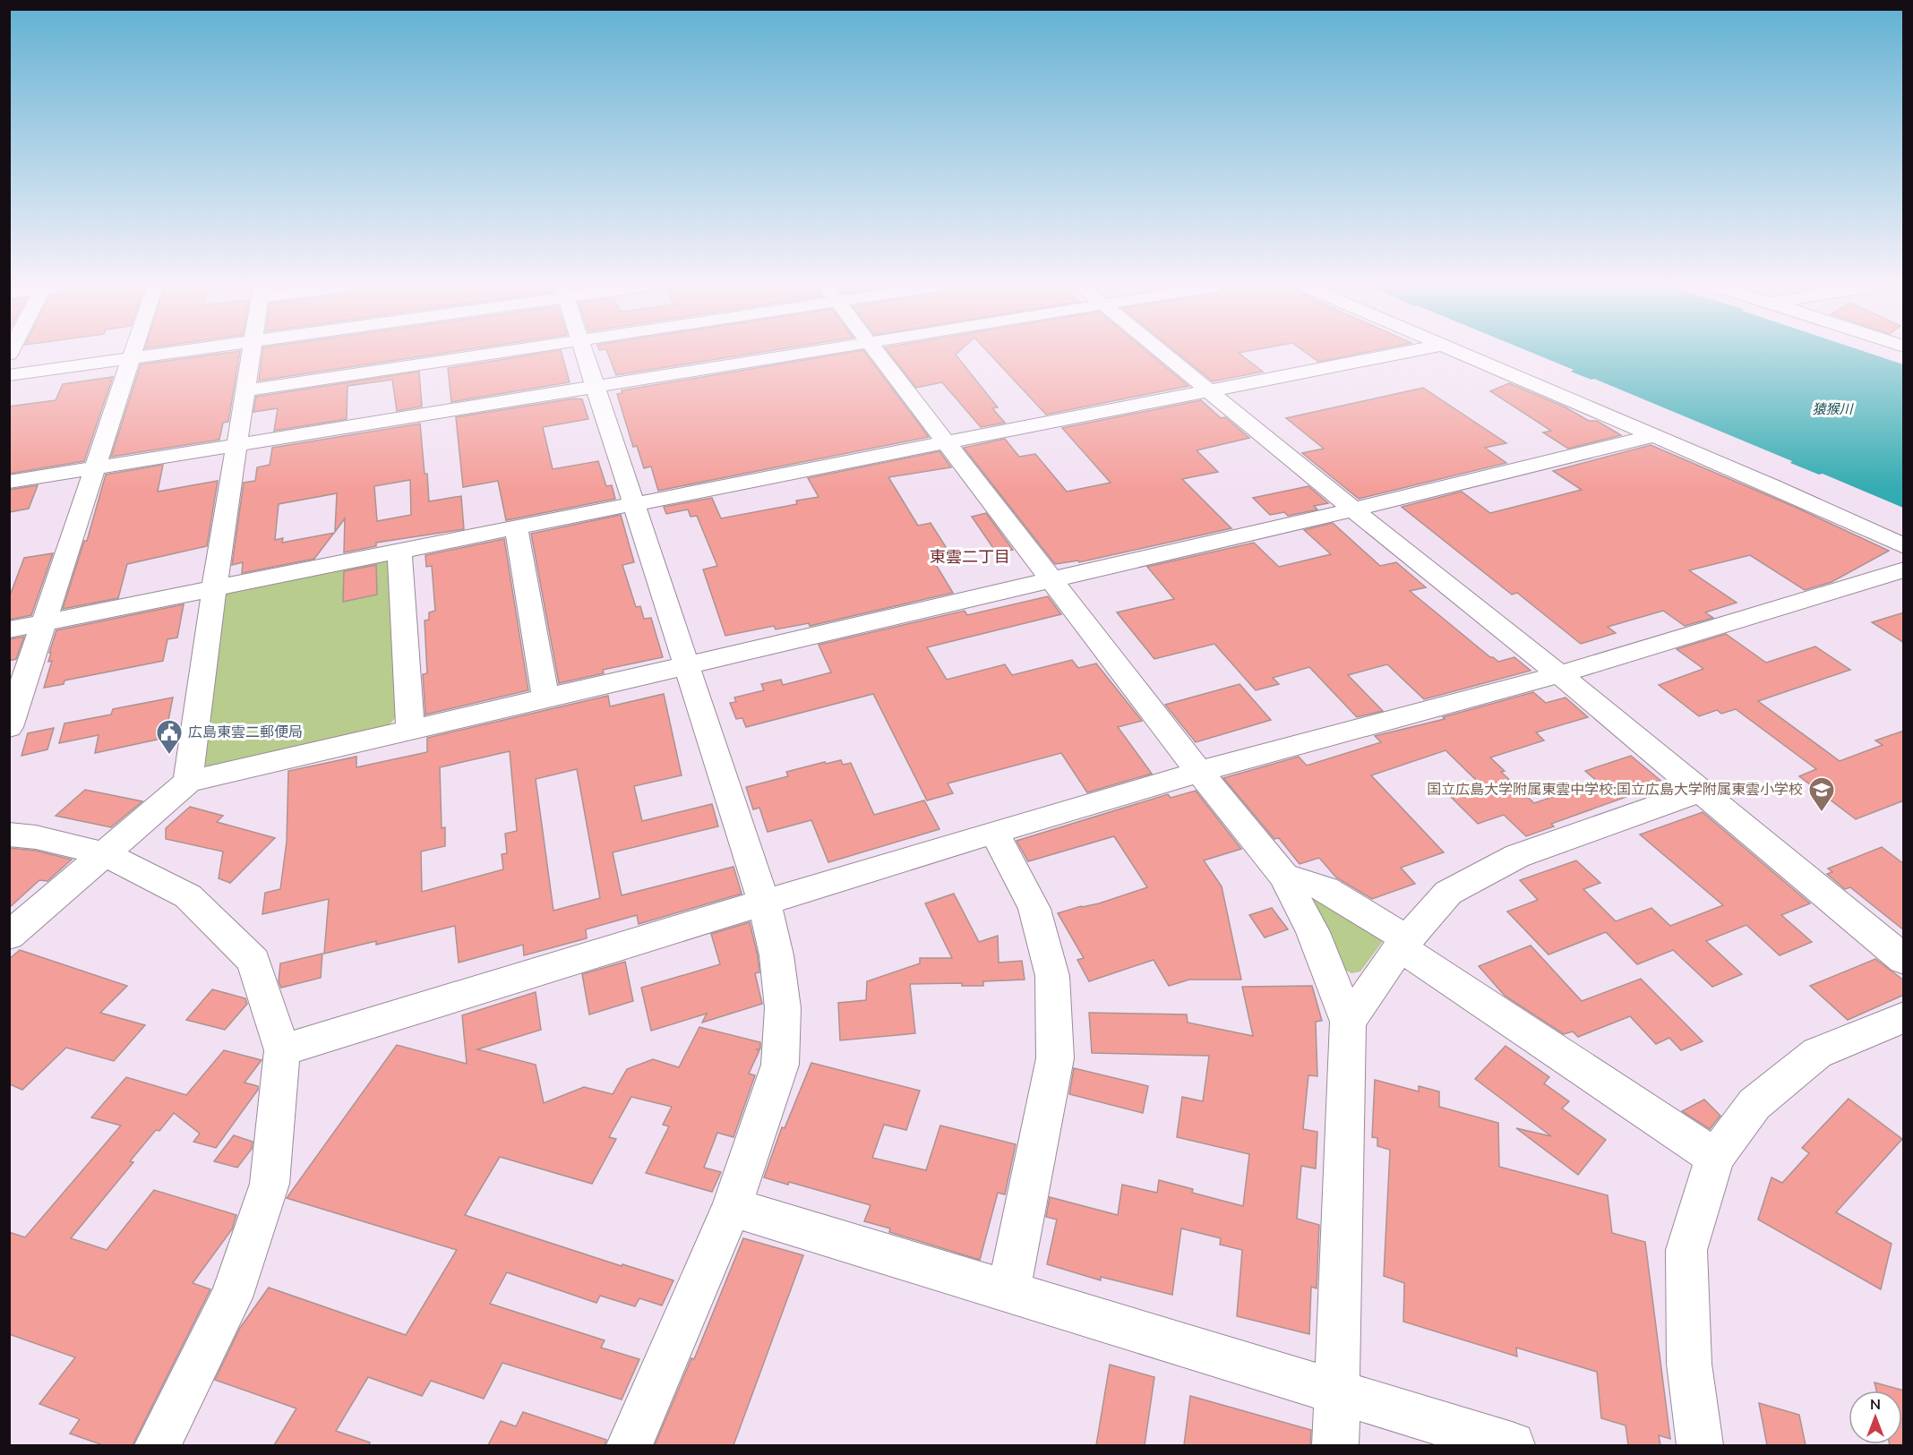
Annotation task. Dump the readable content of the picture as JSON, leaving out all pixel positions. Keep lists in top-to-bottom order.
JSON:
{
  "districts": ["東雲二丁目"],
  "water": ["猿猴川"],
  "places": {
    "public building": ["広島東雲二郵便局"],
    "school or university": ["国立広島大学附属東雲中学校;国立広島大学附属東雲小学校"]
  },
  "north": "top"
}
